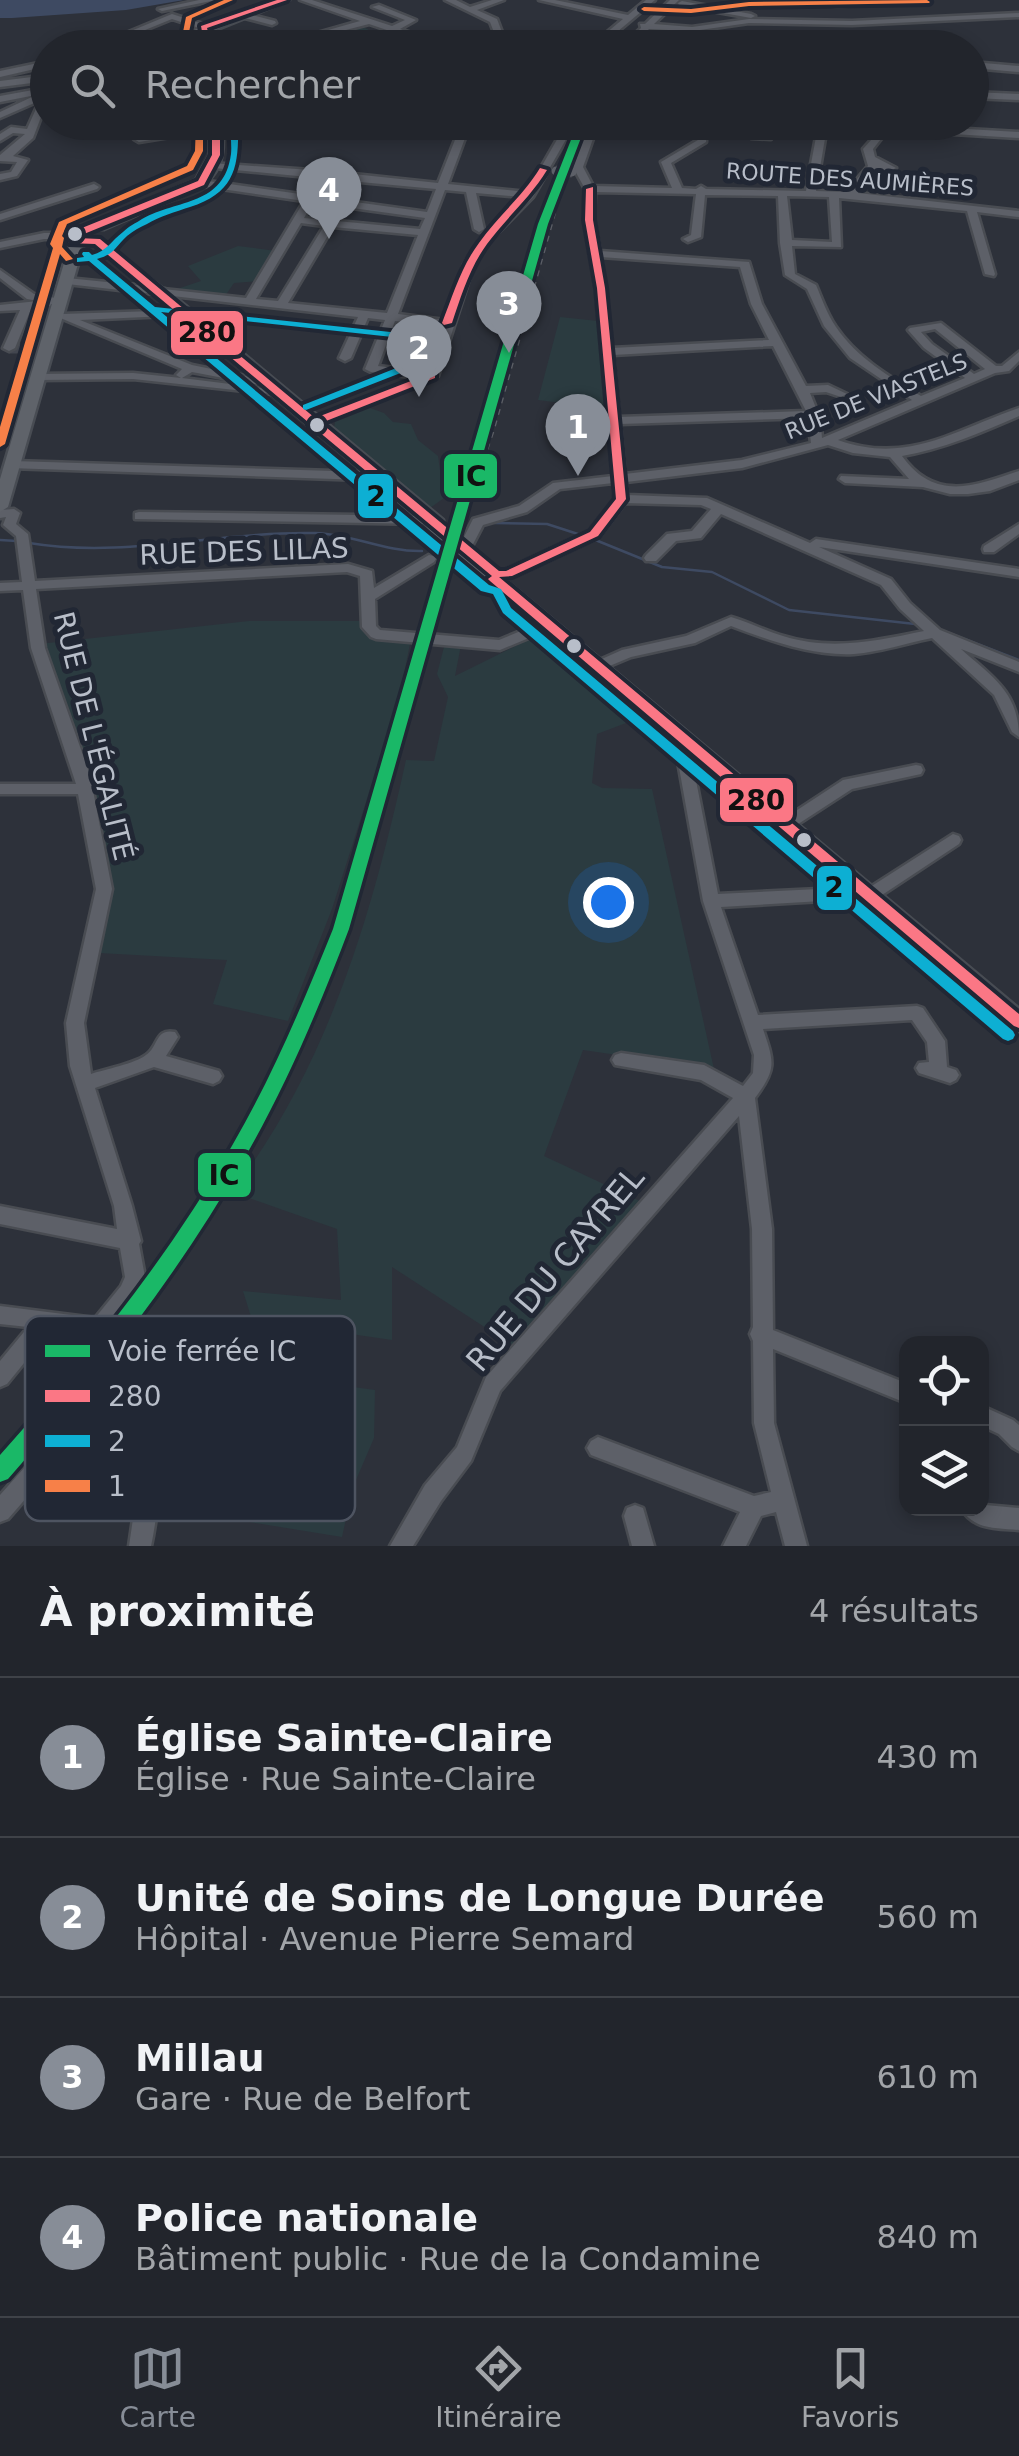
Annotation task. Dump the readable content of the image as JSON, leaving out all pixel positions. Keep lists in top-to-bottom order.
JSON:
{
  "streets": {
    "street": [
      "ROUTE DES AUMIÈRES",
      "RUE DE VIASTELS",
      "RUE DES LILAS",
      "RUE DE L'ÉGALITÉ",
      "RUE DU CAYREL"
    ]
  },
  "crossings": [
    ["RUE DES LILAS", "RUE DE L'ÉGALITÉ"]
  ],
  "lines": [
    "transit line 280",
    "transit line 1",
    "rail line IC",
    "transit line 2"
  ],
  "legend": [
    "Voie ferrée IC",
    "280",
    "2",
    "1"
  ],
  "page": {
    "search": "Rechercher",
    "pins": [
      "4",
      "3",
      "2",
      "1"
    ],
    "heading": ["À proximité", "4 résultats"],
    "list": [
      {
        "mark": "1",
        "name": "Église Sainte-Claire",
        "note": "Église · Rue Sainte-Claire",
        "value": "430 m"
      },
      {
        "mark": "2",
        "name": "Unité de Soins de Longue Durée",
        "note": "Hôpital · Avenue Pierre Semard",
        "value": "560 m"
      },
      {
        "mark": "3",
        "name": "Millau",
        "note": "Gare · Rue de Belfort",
        "value": "610 m"
      },
      {
        "mark": "4",
        "name": "Police nationale",
        "note": "Bâtiment public · Rue de la Condamine",
        "value": "840 m"
      }
    ],
    "nav": ["Carte", "Itinéraire", "Favoris"]
  }
}
